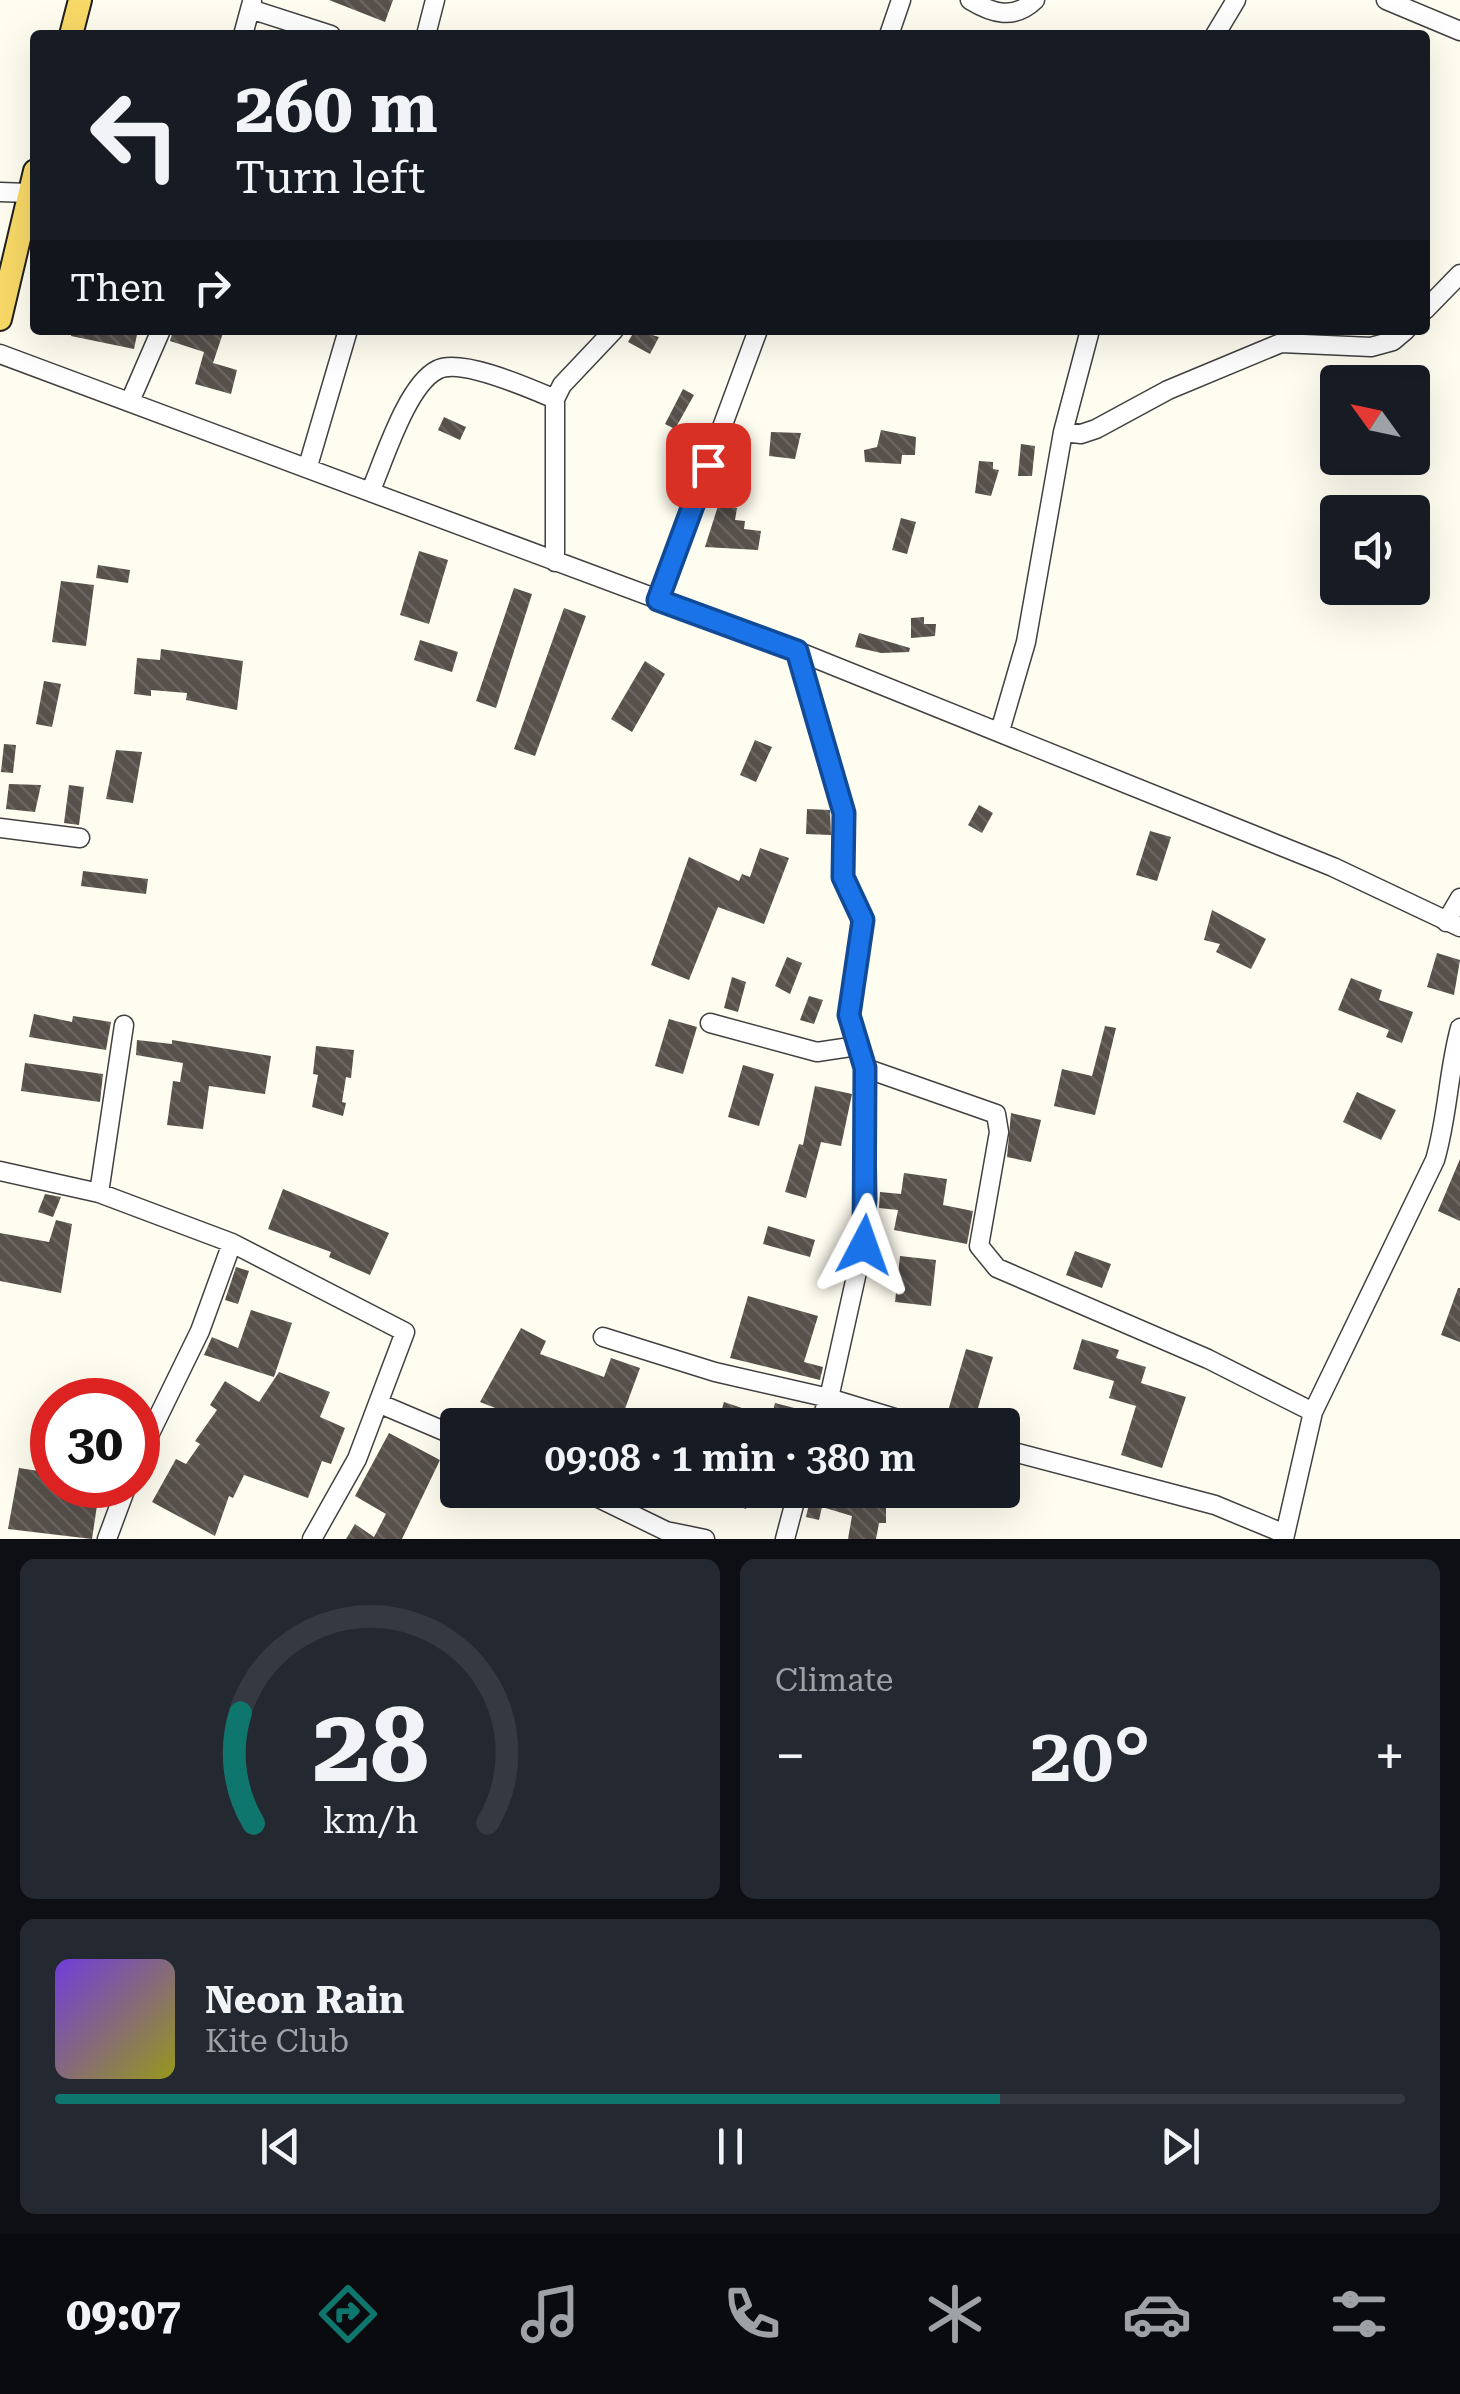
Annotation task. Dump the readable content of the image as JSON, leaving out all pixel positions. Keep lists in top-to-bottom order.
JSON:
{
  "north": "top left",
  "page": {
    "turn": ["260 m", "Turn left"],
    "then": "Then",
    "limit": "30",
    "trip": "09:08 · 1 min · 380 m",
    "tile": "Climate",
    "heat": ["−", "20°", "+"],
    "song": ["Neon Rain", "Kite Club"],
    "tabs": "09:07",
    "gauge": ["28", "km/h"]
  }
}
